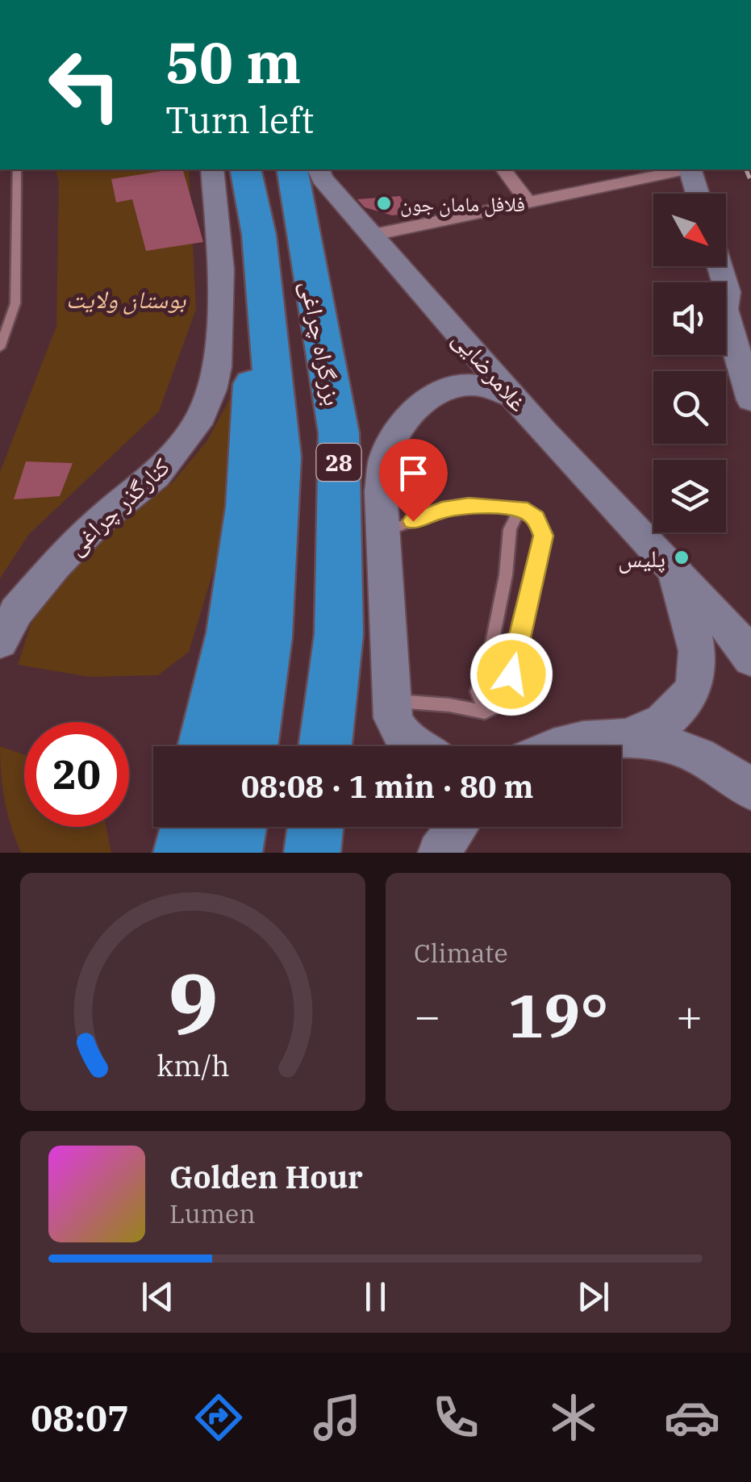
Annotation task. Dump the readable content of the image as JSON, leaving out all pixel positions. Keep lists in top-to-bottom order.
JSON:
{
  "streets": {
    "highway": ["بزرگراه چراغی", "28"],
    "main road": ["غلامرضایی", "کنارگذر چراغی"]
  },
  "crossings": [
    ["بزرگراه چراغی", "غلامرضایی"]
  ],
  "parks": ["بوستان ولایت"],
  "places": ["فلافل مامان جون", "پلیس"],
  "north": "bottom right",
  "page": {
    "turn": ["50 m", "Turn left"],
    "limit": "20",
    "trip": "08:08 · 1 min · 80 m",
    "tile": "Climate",
    "heat": ["−", "19°", "+"],
    "song": ["Golden Hour", "Lumen"],
    "tabs": "08:07",
    "gauge": ["9", "km/h"]
  }
}
